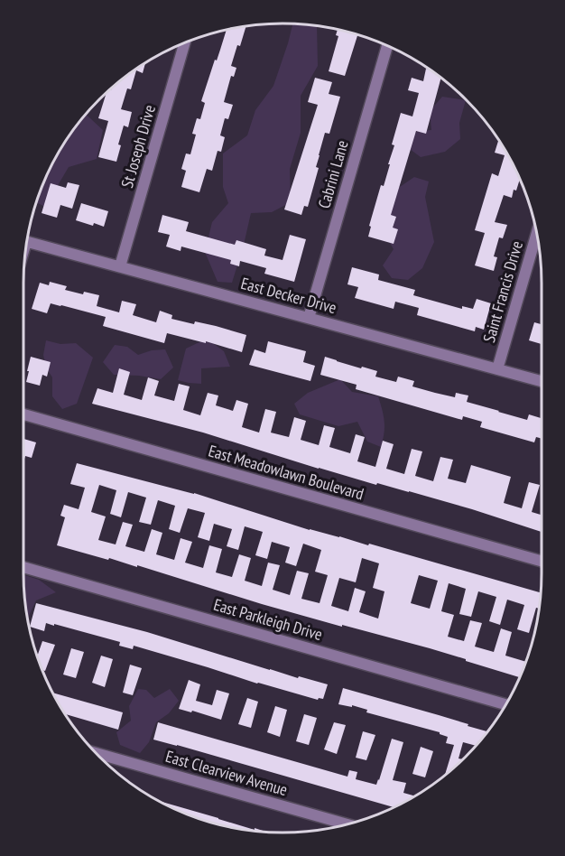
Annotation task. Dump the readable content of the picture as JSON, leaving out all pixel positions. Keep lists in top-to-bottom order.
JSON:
{
  "streets": {
    "street": [
      "St Joseph Drive",
      "Cabrini Lane",
      "Saint Francis Drive",
      "East Decker Drive",
      "East Meadowlawn Boulevard",
      "East Parkleigh Drive",
      "East Clearview Avenue"
    ]
  },
  "crossings": [
    ["St Joseph Drive", "East Decker Drive"],
    ["Cabrini Lane", "East Decker Drive"],
    ["Saint Francis Drive", "East Decker Drive"]
  ]
}
